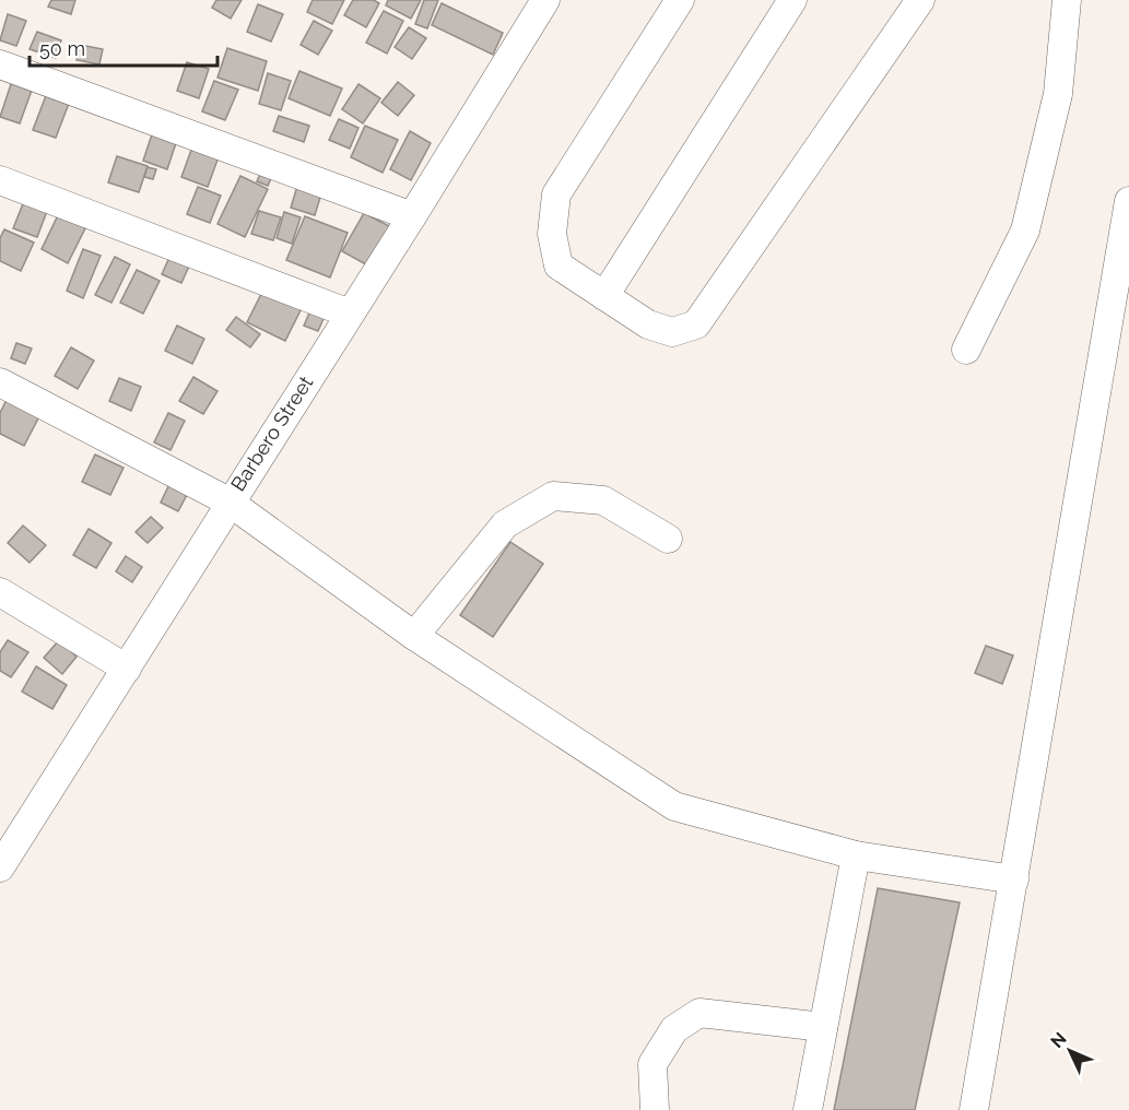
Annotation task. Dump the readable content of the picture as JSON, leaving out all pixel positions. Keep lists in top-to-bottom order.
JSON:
{
  "streets": {
    "street": ["Barbero Street"]
  },
  "scale_bar": "50 m",
  "north": "top left"
}
